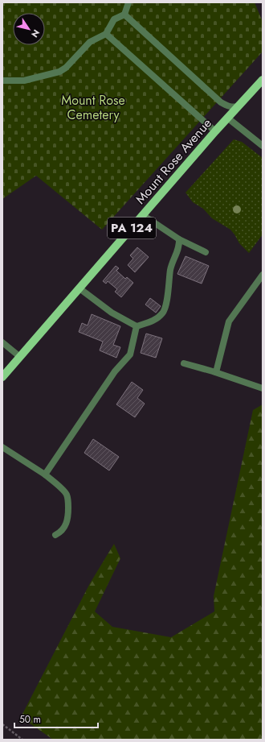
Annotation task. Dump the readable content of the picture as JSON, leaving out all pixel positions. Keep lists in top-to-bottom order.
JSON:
{
  "streets": {
    "main road": ["Mount Rose Avenue", "PA 124"]
  },
  "parks": ["Mount Rose Cemetery"],
  "scale_bar": "50 m",
  "north": "bottom right"
}
